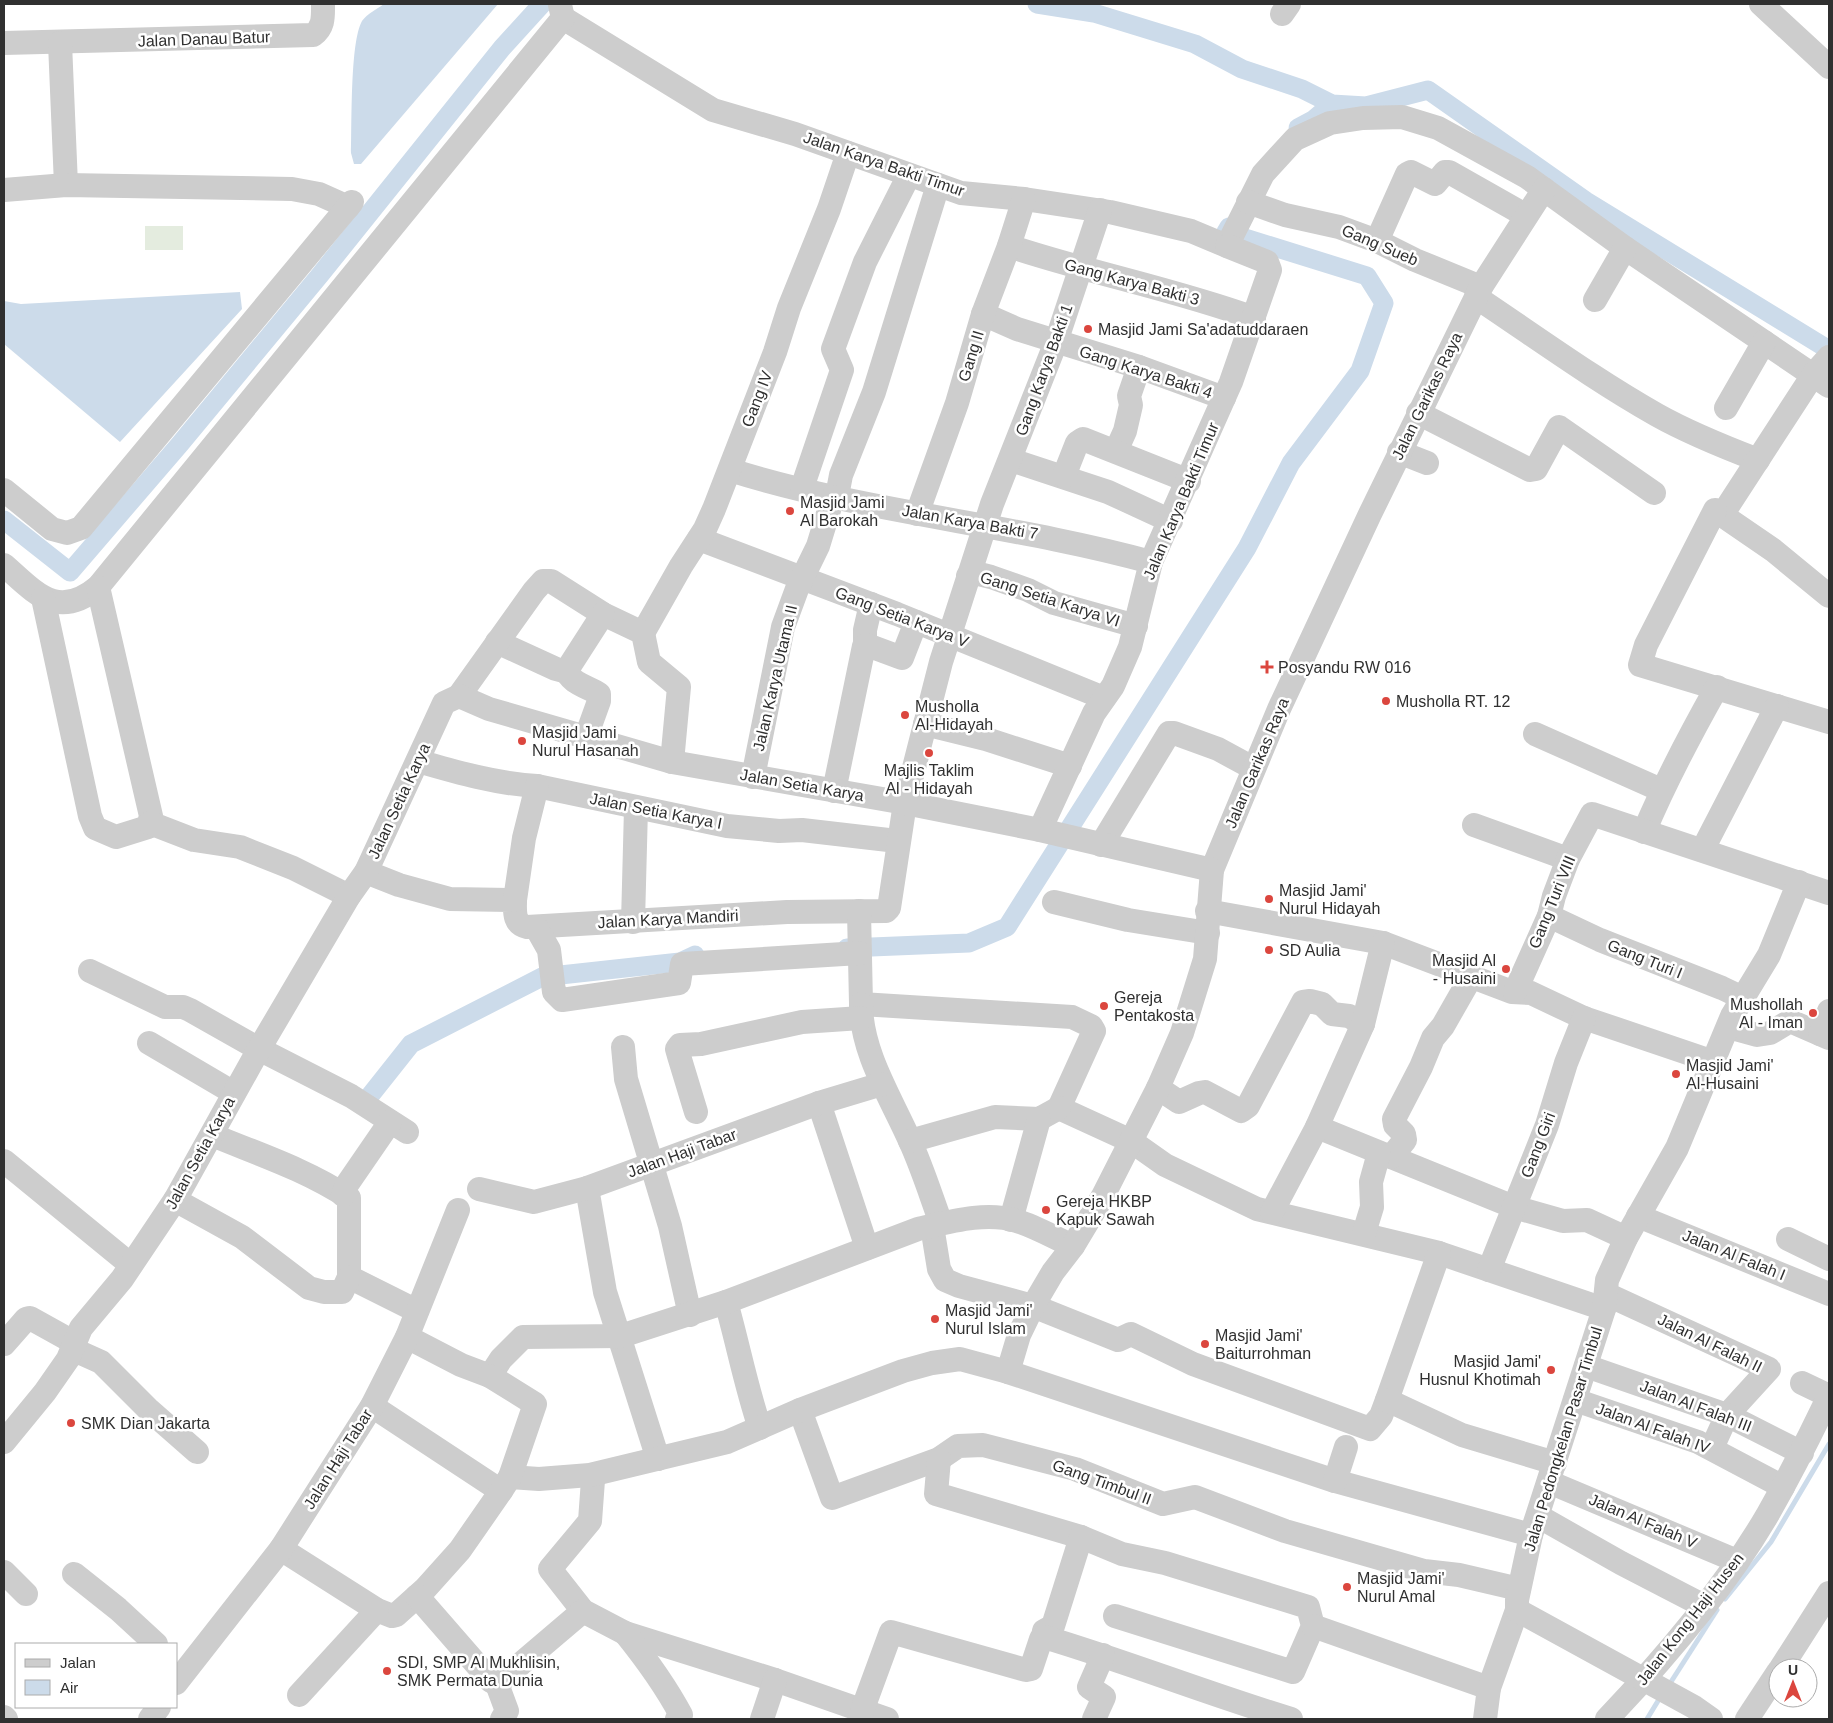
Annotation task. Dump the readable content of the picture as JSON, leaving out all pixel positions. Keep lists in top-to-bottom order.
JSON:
{
  "streets": {
    "street": [
      "Jalan Danau Batur",
      "Jalan Karya Bakti Timur",
      "Gang Sueb",
      "Gang Karya Bakti 3",
      "Gang II",
      "Gang Karya Bakti 1",
      "Gang Karya Bakti 4",
      "Jalan Garikas Raya",
      "Gang IV",
      "Jalan Karya Bakti 7",
      "Gang Setia Karya VI",
      "Gang Setia Karya V",
      "Jalan Karya Utama II",
      "Jalan Setia Karya",
      "Jalan Setia Karya I",
      "Gang Turi VIII",
      "Jalan Karya Mandiri",
      "Gang Turi I",
      "Gang Giri",
      "Jalan Haji Tabar",
      "Jalan Al Falah I",
      "Jalan Al Falah II",
      "Jalan Al Falah III",
      "Jalan Al Falah IV",
      "Jalan Pedongkelan Pasar Timbul",
      "Gang Timbul II",
      "Jalan Al Falah V",
      "Jalan Kong Haji Husen"
    ]
  },
  "crossings": [
    ["Jalan Karya Bakti Timur", "Gang Karya Bakti 3"],
    ["Jalan Karya Bakti Timur", "Gang II"],
    ["Jalan Karya Bakti Timur", "Gang Karya Bakti 1"],
    ["Jalan Karya Bakti Timur", "Gang Karya Bakti 4"],
    ["Jalan Karya Bakti Timur", "Gang IV"],
    ["Jalan Karya Bakti Timur", "Jalan Karya Bakti 7"],
    ["Jalan Karya Bakti Timur", "Gang Setia Karya VI"],
    ["Jalan Karya Bakti Timur", "Gang Setia Karya V"],
    ["Jalan Karya Bakti Timur", "Jalan Karya Utama II"],
    ["Jalan Karya Bakti Timur", "Jalan Setia Karya"],
    ["Gang Sueb", "Jalan Garikas Raya"],
    ["Gang Karya Bakti 3", "Gang II"],
    ["Gang Karya Bakti 3", "Gang Karya Bakti 1"],
    ["Gang II", "Gang Karya Bakti 4"],
    ["Gang II", "Jalan Karya Bakti 7"],
    ["Gang Karya Bakti 1", "Gang Karya Bakti 4"],
    ["Gang Karya Bakti 1", "Jalan Karya Bakti 7"],
    ["Gang Karya Bakti 1", "Gang Setia Karya VI"],
    ["Jalan Garikas Raya", "Jalan Setia Karya"],
    ["Jalan Garikas Raya", "Jalan Pedongkelan Pasar Timbul"],
    ["Gang IV", "Jalan Karya Bakti 7"],
    ["Gang IV", "Gang Setia Karya V"],
    ["Jalan Karya Bakti 7", "Jalan Karya Utama II"],
    ["Gang Setia Karya VI", "Gang Setia Karya V"],
    ["Gang Setia Karya VI", "Jalan Karya Mandiri"],
    ["Gang Setia Karya V", "Jalan Karya Utama II"],
    ["Jalan Karya Utama II", "Jalan Setia Karya"],
    ["Jalan Setia Karya", "Jalan Setia Karya I"],
    ["Jalan Setia Karya", "Jalan Karya Mandiri"],
    ["Jalan Setia Karya I", "Jalan Karya Mandiri"],
    ["Gang Turi VIII", "Gang Turi I"],
    ["Gang Giri", "Jalan Pedongkelan Pasar Timbul"],
    ["Jalan Al Falah II", "Jalan Al Falah III"],
    ["Jalan Al Falah II", "Jalan Al Falah IV"],
    ["Jalan Al Falah II", "Jalan Pedongkelan Pasar Timbul"],
    ["Jalan Al Falah III", "Jalan Pedongkelan Pasar Timbul"],
    ["Jalan Al Falah III", "Jalan Kong Haji Husen"],
    ["Jalan Al Falah IV", "Jalan Pedongkelan Pasar Timbul"],
    ["Jalan Al Falah IV", "Jalan Kong Haji Husen"],
    ["Jalan Pedongkelan Pasar Timbul", "Gang Timbul II"],
    ["Jalan Pedongkelan Pasar Timbul", "Jalan Al Falah V"],
    ["Jalan Al Falah V", "Jalan Kong Haji Husen"]
  ],
  "places": {
    "other": [
      "Masjid Jami Sa'adatuddaraen",
      "Masjid Jami Al Barokah",
      "Musholla RT. 12",
      "Musholla Al-Hidayah",
      "Masjid Jami Nurul Hasanah",
      "Majlis Taklim Al - Hidayah",
      "Masjid Jami' Nurul Hidayah",
      "SD Aulia",
      "Masjid Al - Husaini",
      "Gereja Pentakosta",
      "Mushollah Al - Iman",
      "Masjid Jami' Al-Husaini",
      "Gereja HKBP Kapuk Sawah",
      "Masjid Jami' Nurul Islam",
      "Masjid Jami' Baiturrohman",
      "Masjid Jami' Husnul Khotimah",
      "SMK Dian Jakarta",
      "Masjid Jami' Nurul Amal",
      "SDI, SMP Al Mukhlisin, SMK Permata Dunia"
    ],
    "health": ["Posyandu RW 016"]
  },
  "legend": ["Jalan", "Air"],
  "north": "top"
}
